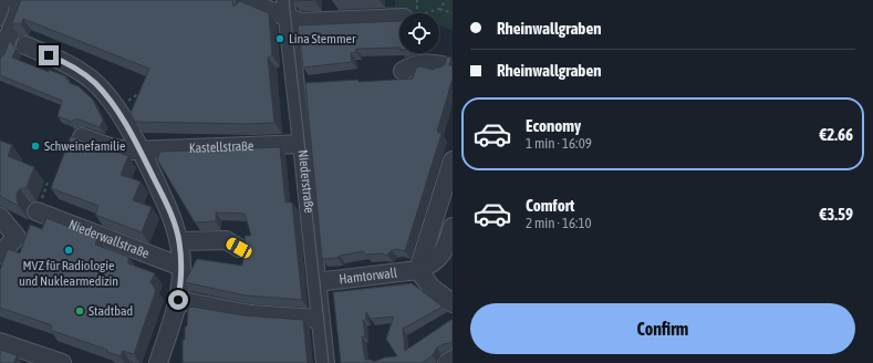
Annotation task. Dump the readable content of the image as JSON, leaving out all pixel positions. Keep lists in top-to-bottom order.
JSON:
{
  "streets": {
    "street": [
      "Kastellstraße",
      "Niederstraße",
      "Niederwallstraße",
      "Hamtorwall"
    ]
  },
  "crossings": [
    ["Kastellstraße", "Niederstraße"],
    ["Niederstraße", "Hamtorwall"]
  ],
  "places": [
    "Lina Stemmer",
    "Schweinefamilie",
    "MVZ für Radiologie und Nuklearmedizin",
    "Stadtbad"
  ],
  "page": {
    "banner": ["Rheinwallgraben", "Rheinwallgraben"],
    "list": [
      {
        "name": "Economy",
        "note": "1 min · 16:09",
        "value": "€2.66"
      },
      {
        "name": "Comfort",
        "note": "2 min · 16:10",
        "value": "€3.59"
      }
    ],
    "buttons": "Confirm"
  }
}
